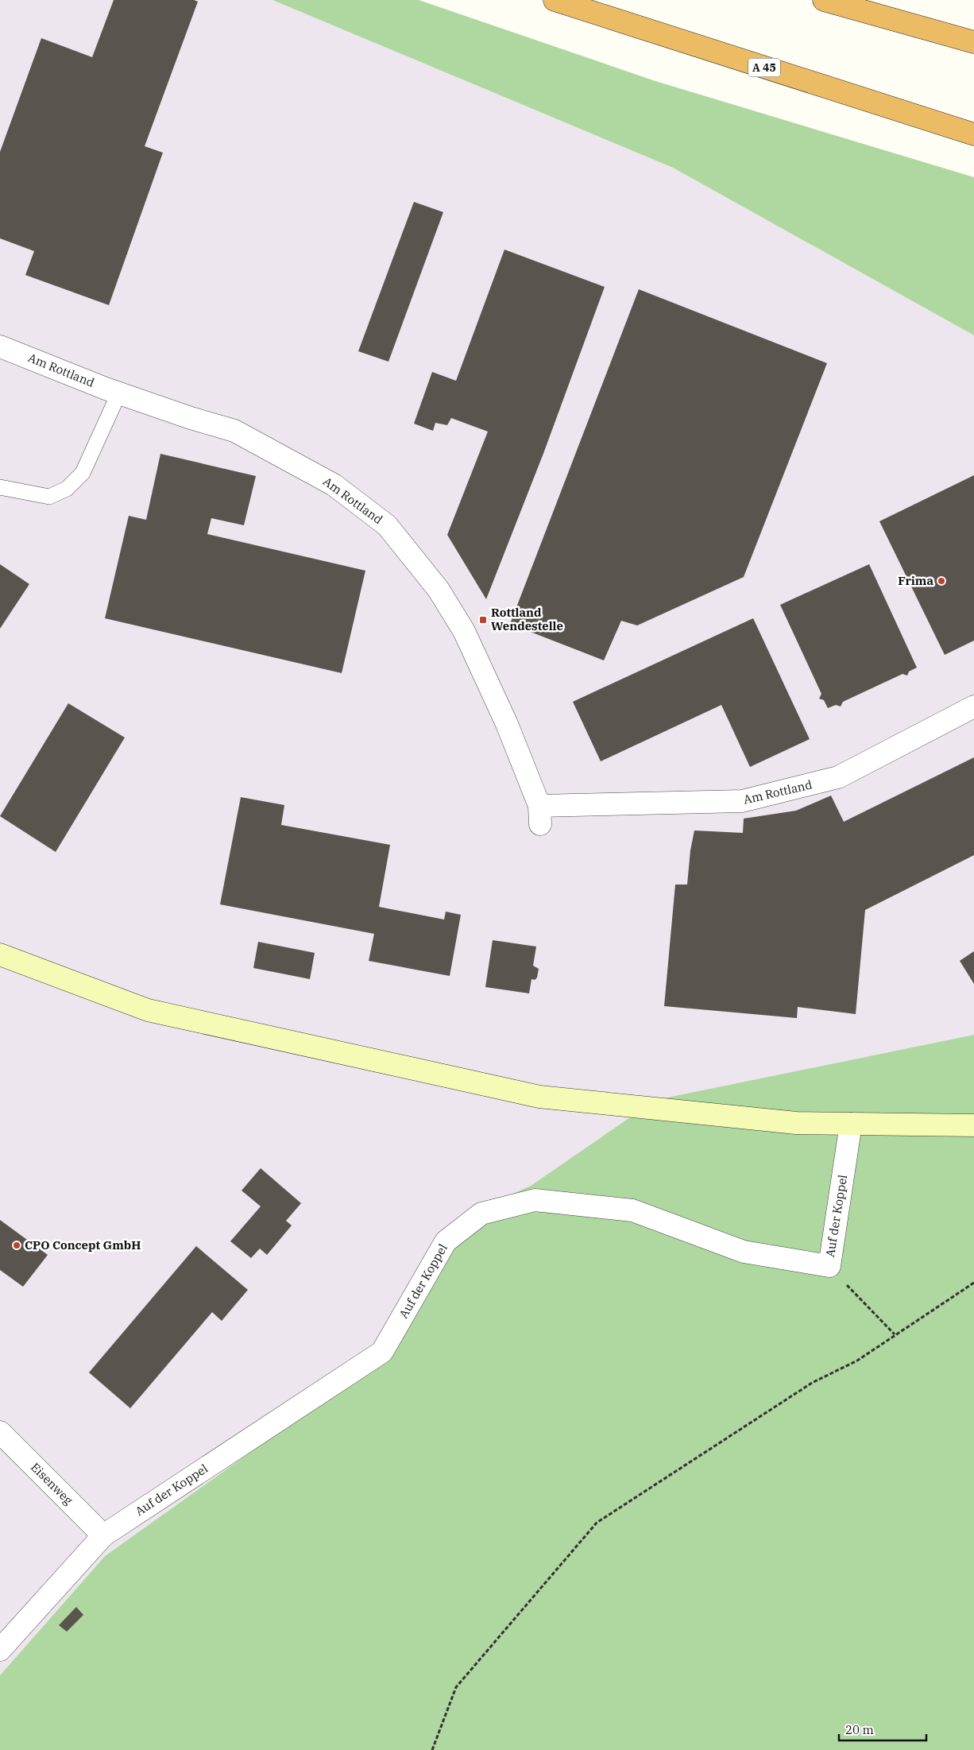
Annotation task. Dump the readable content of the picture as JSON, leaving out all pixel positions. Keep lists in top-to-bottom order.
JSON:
{
  "streets": {
    "highway": ["A 45"],
    "street": ["Am Rottland", "Auf der Koppel", "Eisenweg"]
  },
  "crossings": [
    ["Auf der Koppel", "Eisenweg"]
  ],
  "places": {
    "other": ["Frima", "CPO Concept GmbH"],
    "transit": ["Rottland Wendestelle"]
  },
  "scale_bar": "20 m"
}
